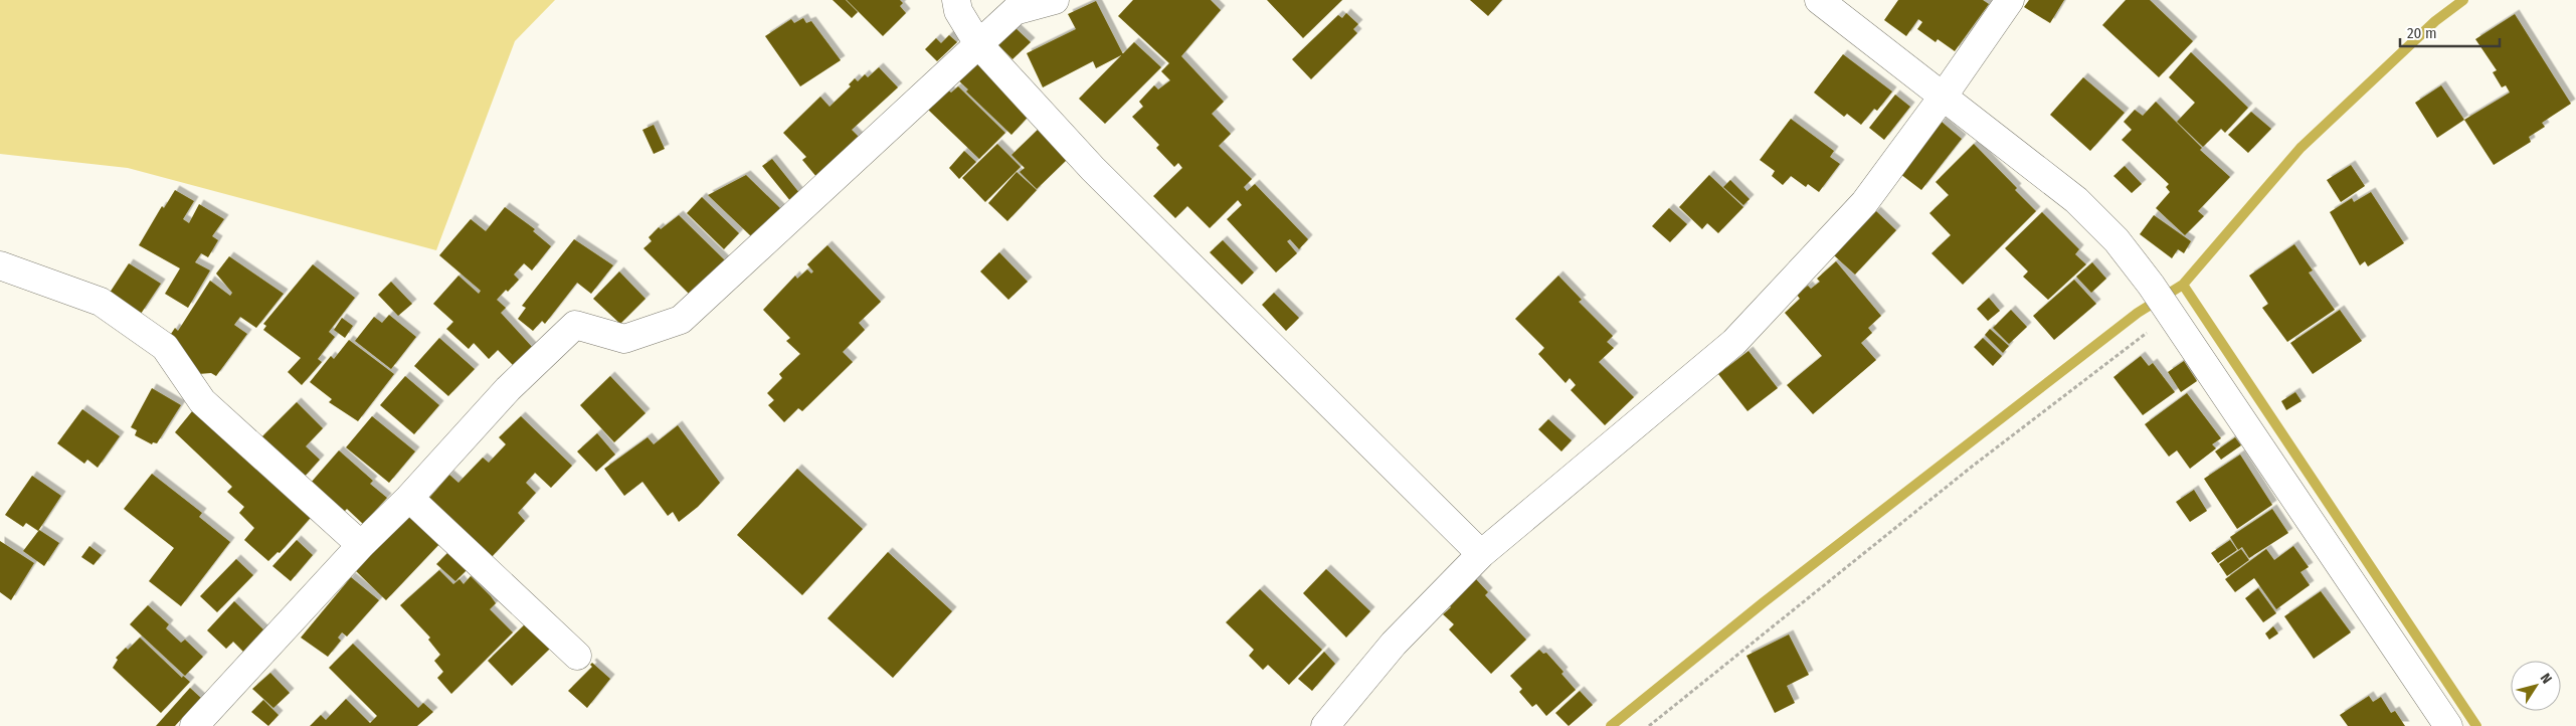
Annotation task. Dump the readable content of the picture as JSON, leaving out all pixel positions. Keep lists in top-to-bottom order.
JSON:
{
  "scale_bar": "20 m",
  "north": "top right"
}
